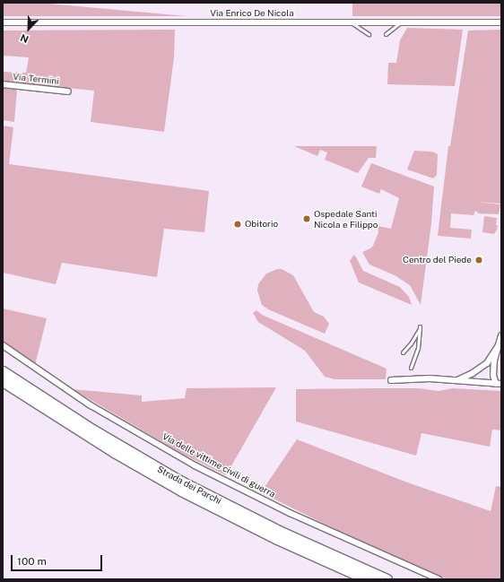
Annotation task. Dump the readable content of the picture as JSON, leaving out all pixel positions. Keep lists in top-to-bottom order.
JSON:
{
  "streets": {
    "highway": ["Strada dei Parchi"],
    "street": ["Via Enrico De Nicola", "Via Termini", "Via delle vittime civili di guerra"]
  },
  "places": ["Ospedale Santi Nicola e Filippo", "Obitorio", "Centro del Piede"],
  "scale_bar": "100 m",
  "north": "bottom left"
}
